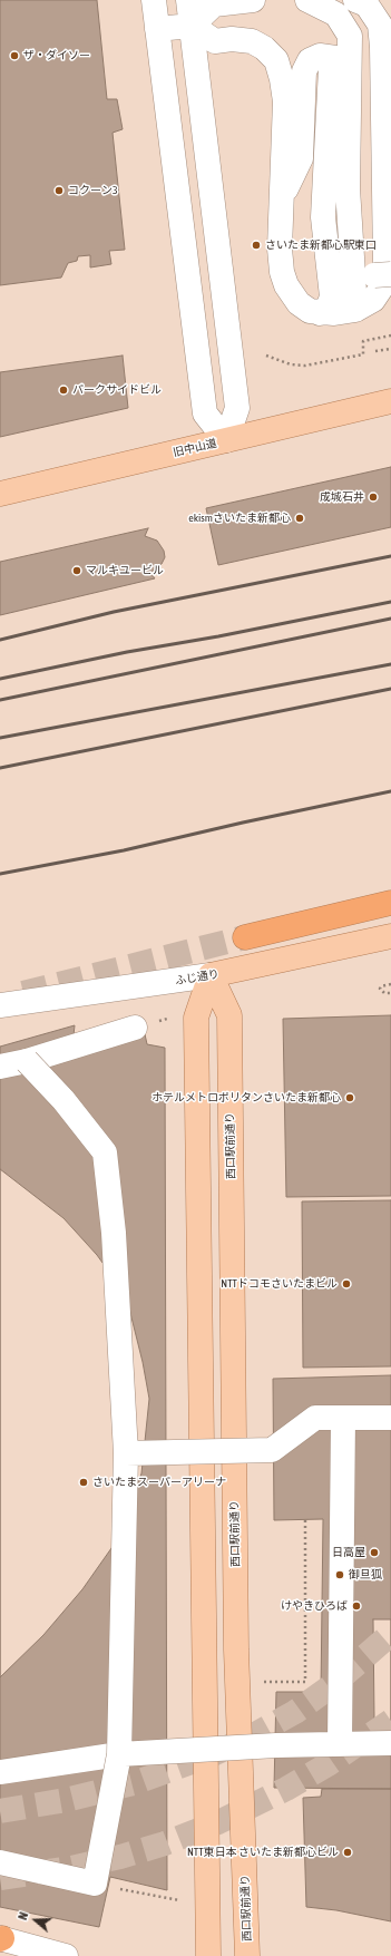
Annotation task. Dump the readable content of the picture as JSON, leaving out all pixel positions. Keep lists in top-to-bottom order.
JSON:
{
  "streets": {
    "main road": ["旧中山道", "ふじ通り", "西口駅前通り"]
  },
  "crossings": [
    ["ふじ通り", "西口駅前通り"]
  ],
  "places": [
    "ザ・ダイソー",
    "コクーン3",
    "さいたま新都心駅東口",
    "パークサイドビル",
    "成城石井",
    "ekismさいたま新都心",
    "マルキユービル",
    "ホテルメトロポリタンさいたま新都心",
    "NTTドコモさいたまビル",
    "さいたまスーパーアリーナ",
    "日高屋",
    "御旦狐",
    "けやきひろば",
    "NTT東日本 さいたま新都心ビル"
  ],
  "north": "left"
}
